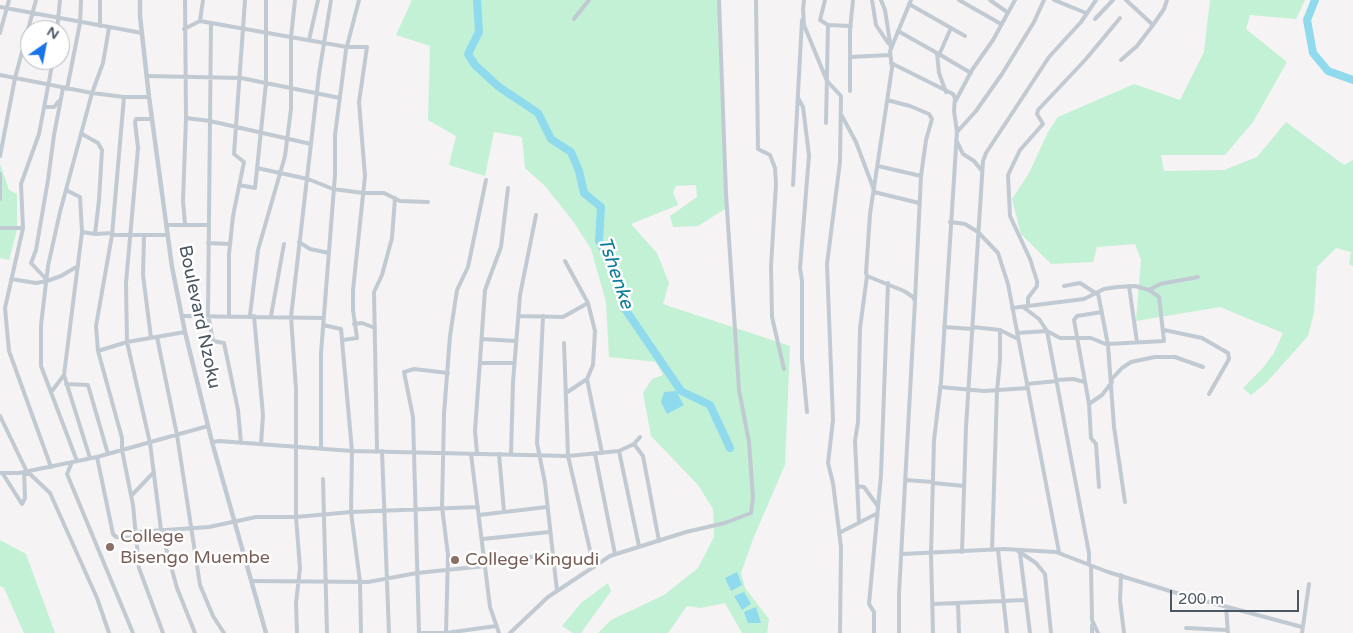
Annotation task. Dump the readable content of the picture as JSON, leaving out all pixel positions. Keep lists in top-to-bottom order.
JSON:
{
  "streets": {
    "street": ["Boulevard Nzoku"]
  },
  "water": ["Tshenke"],
  "places": ["College Bisengo Muembe", "College Kingudi"],
  "scale_bar": "200 m",
  "north": "top right"
}
